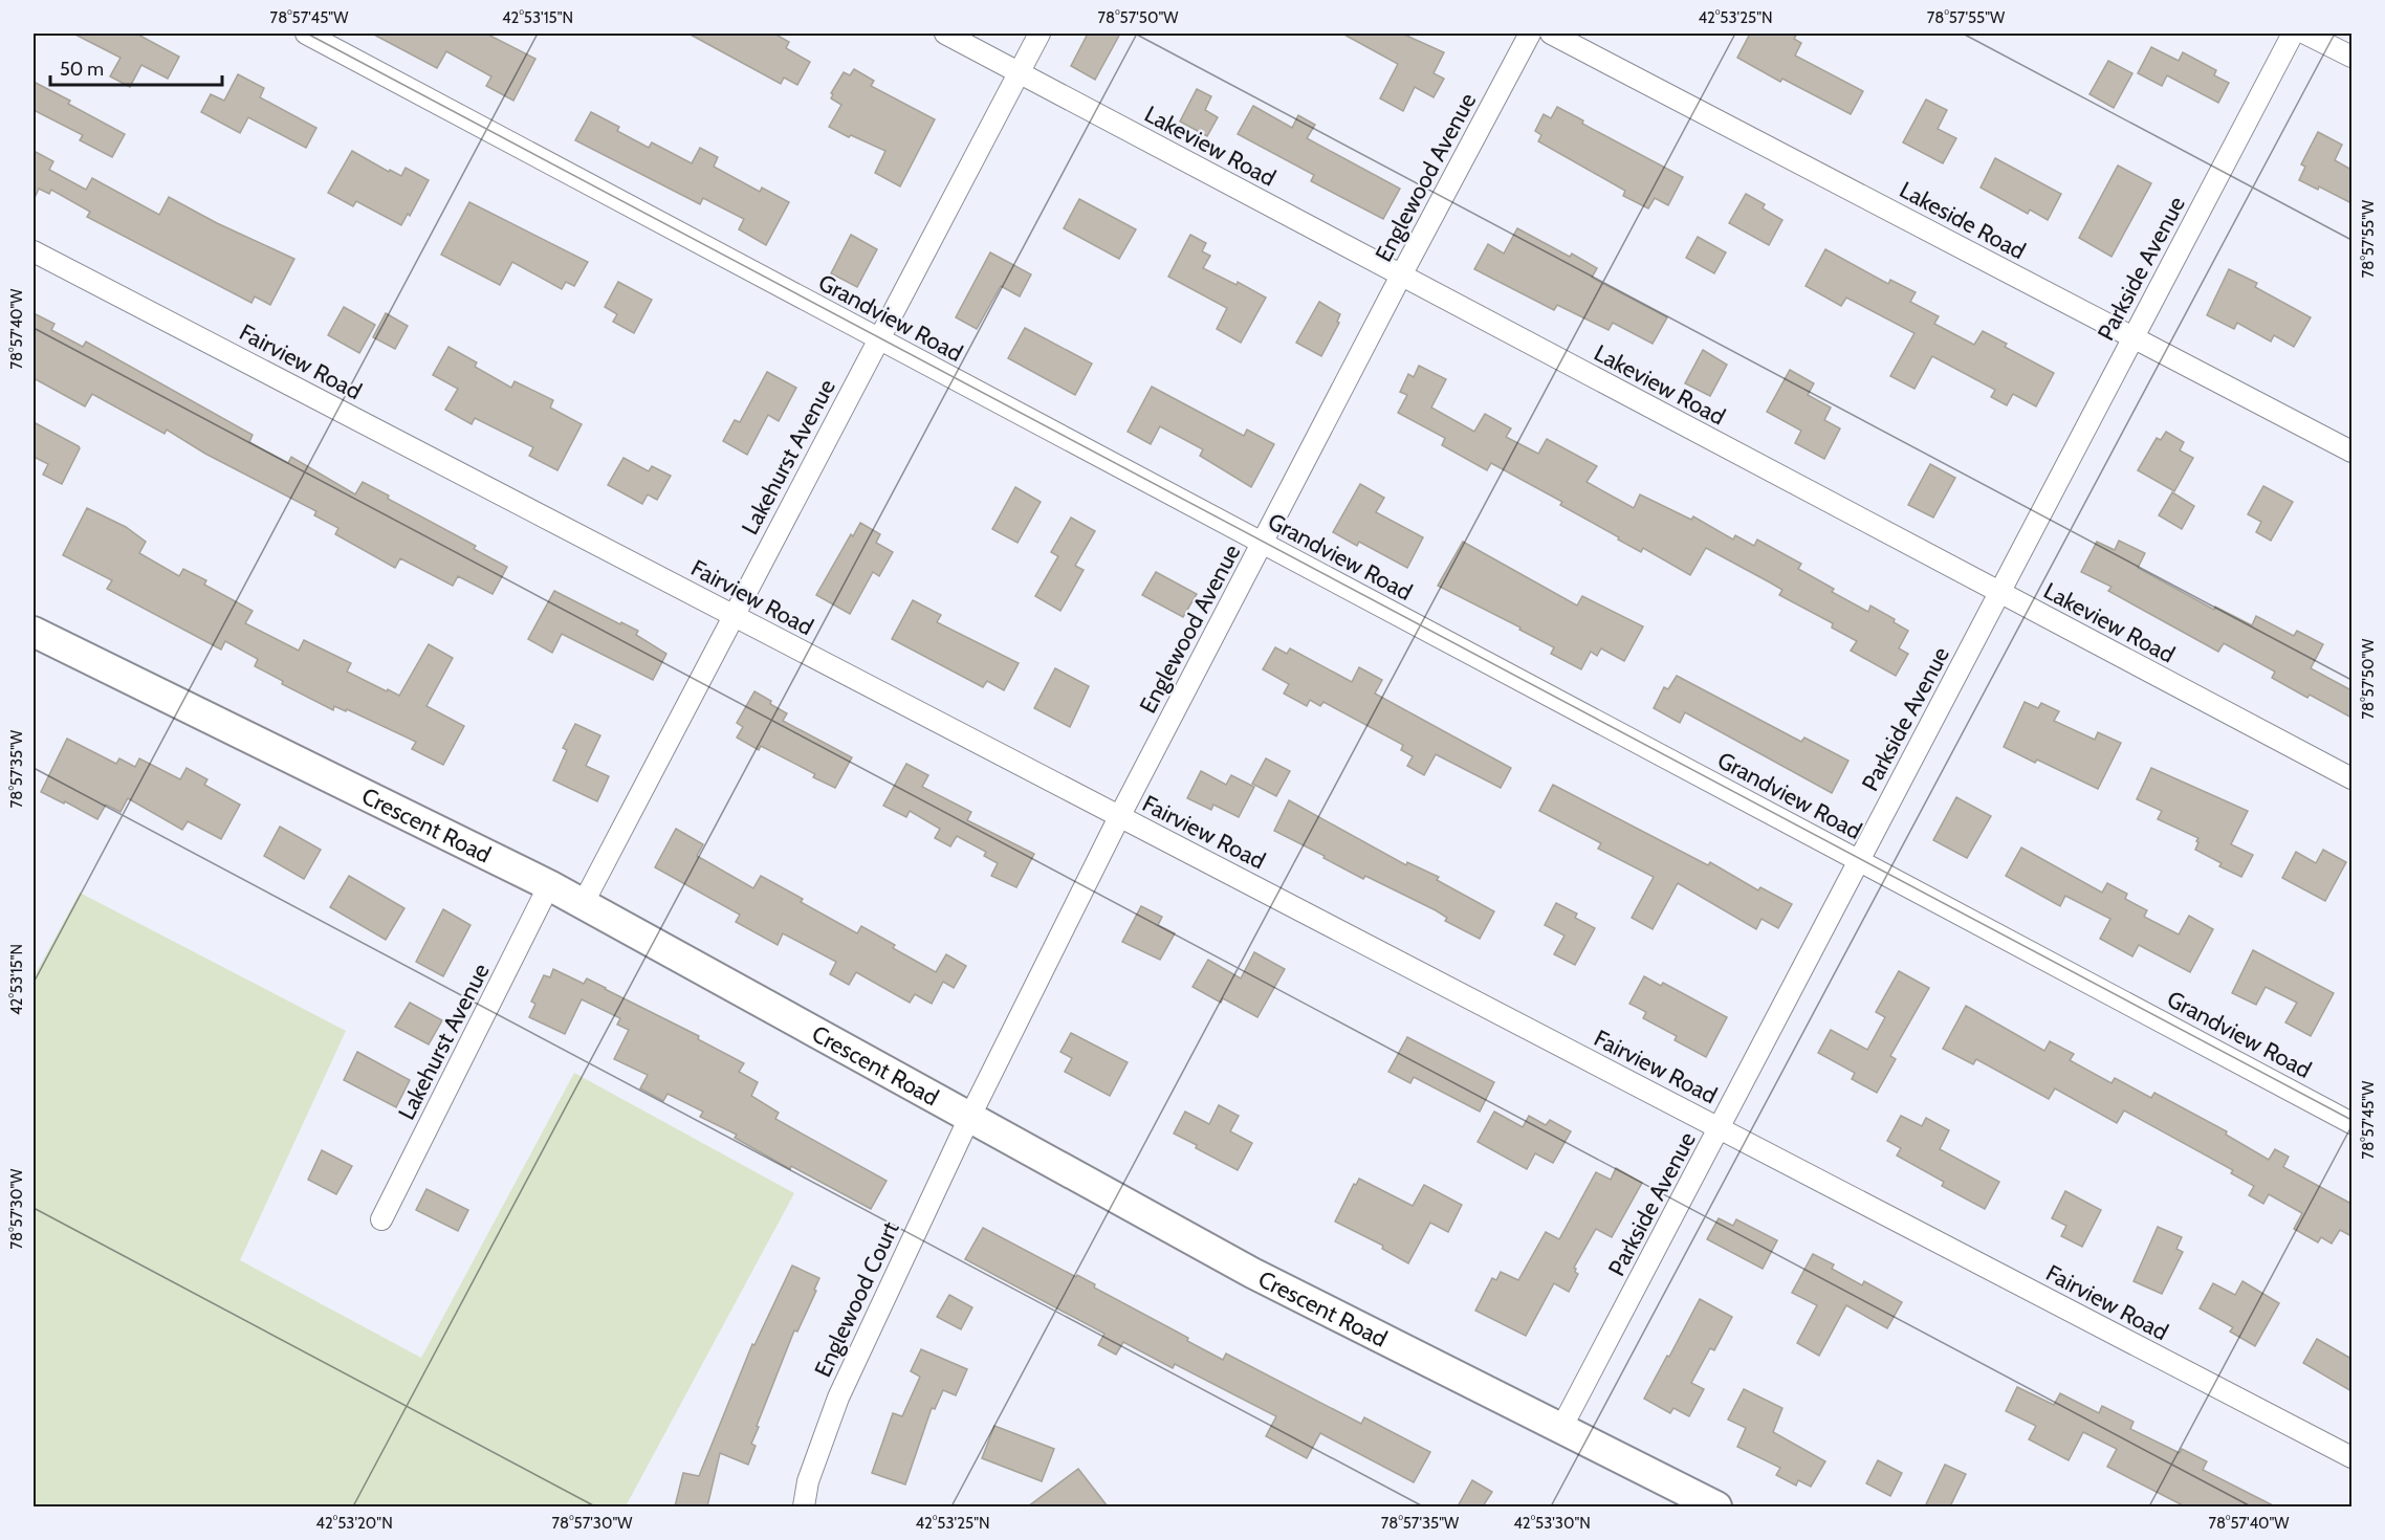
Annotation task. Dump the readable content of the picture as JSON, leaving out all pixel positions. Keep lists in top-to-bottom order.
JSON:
{
  "streets": {
    "street": [
      "Lakeview Road",
      "Englewood Avenue",
      "Lakeside Road",
      "Parkside Avenue",
      "Grandview Road",
      "Fairview Road",
      "Lakehurst Avenue",
      "Crescent Road",
      "Englewood Court"
    ]
  },
  "crossings": [
    ["Lakeview Road", "Englewood Avenue"],
    ["Lakeview Road", "Parkside Avenue"],
    ["Lakeview Road", "Lakehurst Avenue"],
    ["Englewood Avenue", "Grandview Road"],
    ["Englewood Avenue", "Fairview Road"],
    ["Englewood Avenue", "Crescent Road"],
    ["Englewood Avenue", "Englewood Court"],
    ["Lakeside Road", "Parkside Avenue"],
    ["Parkside Avenue", "Grandview Road"],
    ["Parkside Avenue", "Fairview Road"],
    ["Parkside Avenue", "Crescent Road"],
    ["Grandview Road", "Lakehurst Avenue"],
    ["Fairview Road", "Lakehurst Avenue"],
    ["Lakehurst Avenue", "Crescent Road"],
    ["Crescent Road", "Englewood Court"]
  ],
  "scale_bar": "50 m",
  "coordinates": [
    "78°57'45\"W",
    "42°53'15\"N",
    "78°57'50\"W",
    "42°53'25\"N",
    "78°57'55\"W",
    "78°57'40\"W",
    "78°57'35\"W",
    "78°57'30\"W",
    "42°53'20\"N",
    "42°53'30\"N"
  ]
}
